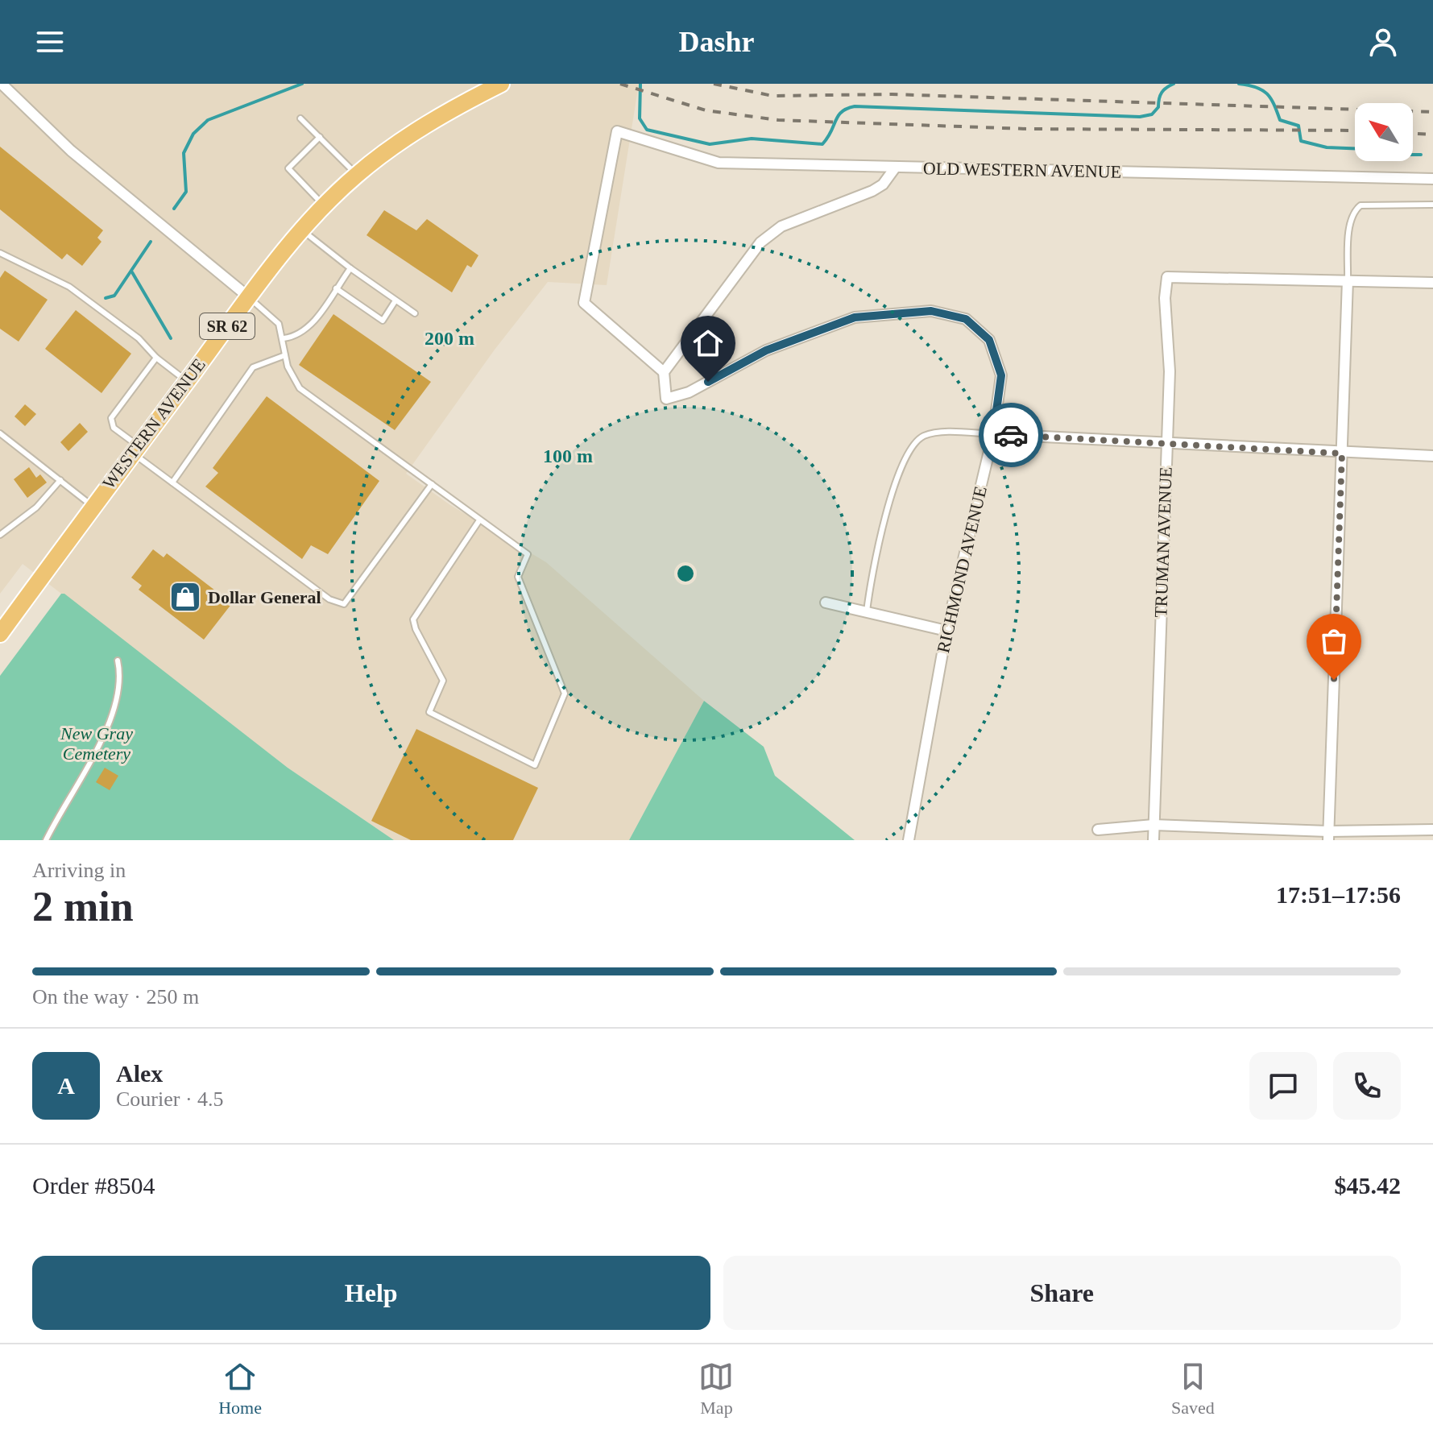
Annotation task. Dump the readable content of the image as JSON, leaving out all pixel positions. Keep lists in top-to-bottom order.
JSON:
{
  "streets": {
    "main road": ["SR 62", "WESTERN AVENUE"],
    "street": ["OLD WESTERN AVENUE", "TRUMAN AVENUE", "RICHMOND AVENUE"]
  },
  "crossings": [
    ["OLD WESTERN AVENUE", "RICHMOND AVENUE"]
  ],
  "parks": ["New Gray Cemetery"],
  "places": {
    "shop": ["Dollar General"]
  },
  "north": "top left",
  "page": {
    "header": "Dashr",
    "heading": ["2 min", "Arriving in", "17:51–17:56"],
    "panel": [
      "Alex",
      "Courier · 4.5",
      "Order #8504",
      "$45.42"
    ],
    "bar": "On the way · 250 m",
    "round": "A",
    "buttons": ["Help", "Share"],
    "tabs": ["Home", "Map", "Saved"]
  },
  "rings": ["200 m", "100 m"]
}
